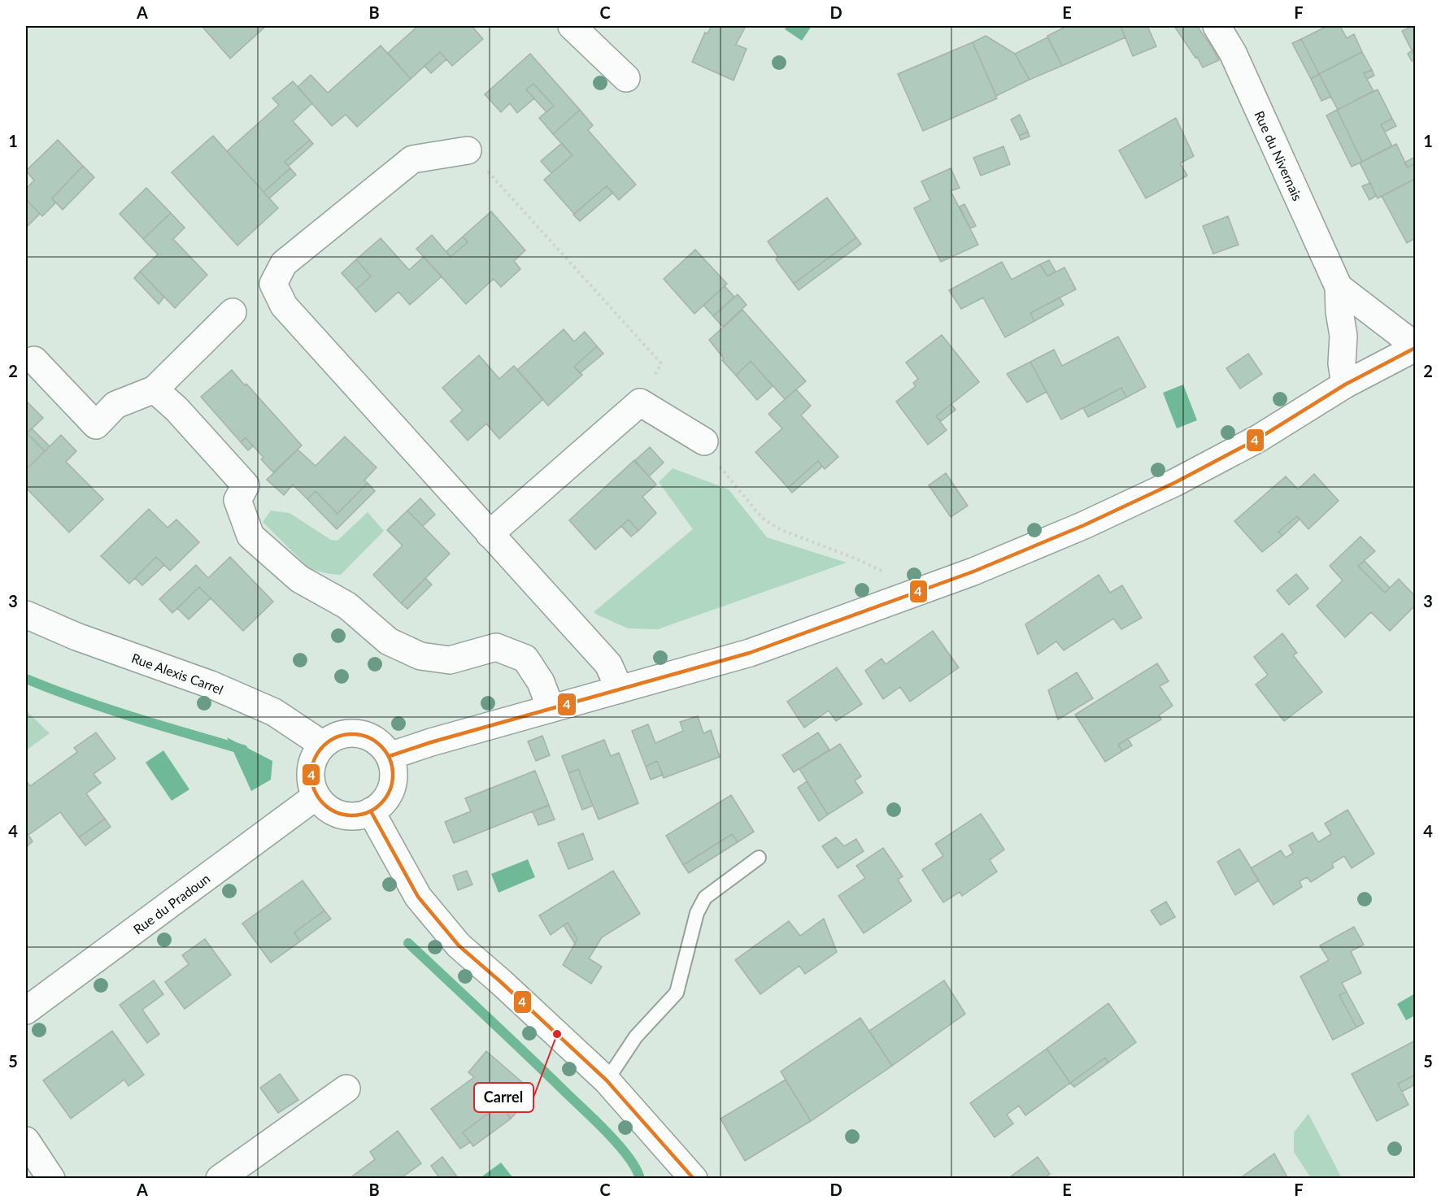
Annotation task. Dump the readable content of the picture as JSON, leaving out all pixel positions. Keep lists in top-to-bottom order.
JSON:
{
  "streets": {
    "street": ["Rue du Nivernais", "Rue Alexis Carrel", "Rue du Pradoun"]
  },
  "crossings": [
    ["Rue Alexis Carrel", "Rue du Pradoun"]
  ],
  "places": ["Carrel"],
  "lines": ["transit line 4"],
  "grid": {
    "columns": [
      "A",
      "B",
      "C",
      "D",
      "E",
      "F"
    ],
    "rows": [
      "1",
      "2",
      "3",
      "4",
      "5"
    ]
  }
}
